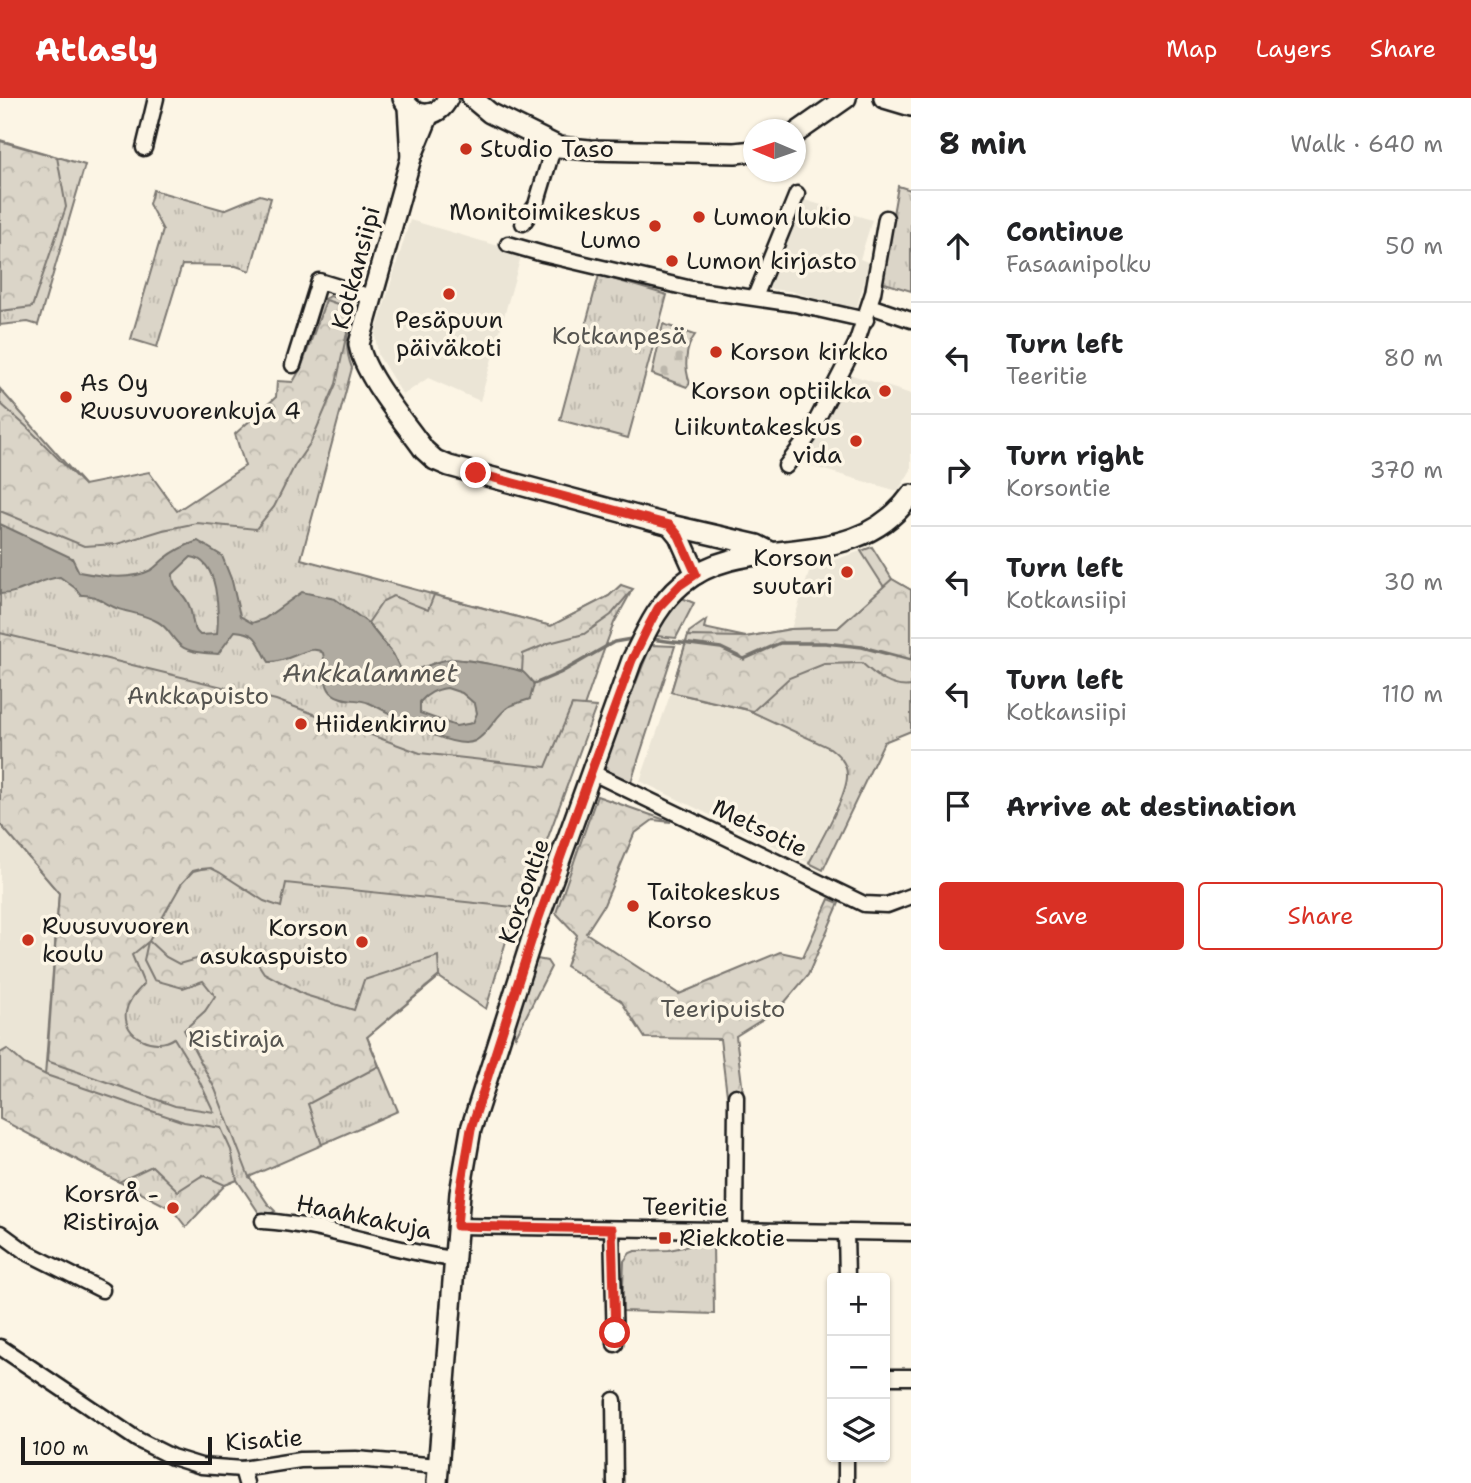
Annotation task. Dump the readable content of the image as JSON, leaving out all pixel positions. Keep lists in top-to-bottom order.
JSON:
{
  "streets": {
    "main road": ["Kotkansiipi", "Korsontie"],
    "street": [
      "Metsotie",
      "Teeritie",
      "Haahkakuja",
      "Kisatie"
    ]
  },
  "crossings": [
    ["Kotkansiipi", "Korsontie"],
    ["Metsotie", "Korsontie"],
    ["Korsontie", "Teeritie"],
    ["Korsontie", "Haahkakuja"],
    ["Korsontie", "Kisatie"]
  ],
  "water": ["Ankkalammet"],
  "parks": [
    "Kotkanpesä",
    "Ankkapuisto",
    "Teeripuisto",
    "Ristiraja"
  ],
  "places": {
    "other": [
      "Studio Taso",
      "Lumon lukio",
      "Monitoimikeskus Lumo",
      "Lumon kirjasto",
      "Pesäpuun päiväkoti",
      "Korson kirkko",
      "Korson optiikka",
      "As Oy Ruusuvuorenkuja 4",
      "Liikuntakeskus vida",
      "Korson suutari",
      "Hiidenkirnu",
      "Taitokeskus Korso",
      "Ruusuvuoren koulu",
      "Korson asukaspuisto",
      "Korsrå - Ristiraja"
    ],
    "transit": ["Riekkotie"]
  },
  "scale_bar": "100 m",
  "north": "left",
  "page": {
    "header": "Atlasly",
    "nav": ["Map", "Layers", "Share"],
    "heading": ["8 min", "Walk · 640 m"],
    "list": [
      ["Continue", "Fasaanipolku", "50 m"],
      ["Turn left", "Teeritie", "80 m"],
      ["Turn right", "Korsontie", "370 m"],
      ["Turn left", "Kotkansiipi", "30 m"],
      ["Turn left", "Kotkansiipi", "110 m"],
      "Arrive at destination"
    ],
    "buttons": ["Save", "Share"],
    "map_buttons": ["+", "−"],
    "scale": "100 m"
  }
}
